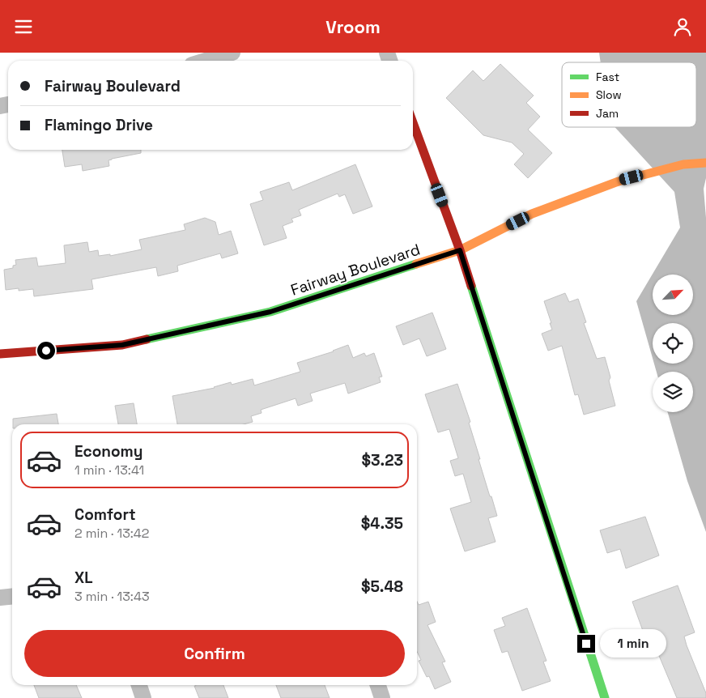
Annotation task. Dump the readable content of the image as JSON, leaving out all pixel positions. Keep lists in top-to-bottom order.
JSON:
{
  "streets": {
    "street": ["Fairway Boulevard"]
  },
  "legend": ["Fast", "Slow", "Jam"],
  "north": "top right",
  "page": {
    "header": "Vroom",
    "banner": ["Fairway Boulevard", "Flamingo Drive"],
    "list": [
      {
        "name": "Economy",
        "note": "1 min · 13:41",
        "value": "$3.23"
      },
      {
        "name": "Comfort",
        "note": "2 min · 13:42",
        "value": "$4.35"
      },
      {
        "name": "XL",
        "note": "3 min · 13:43",
        "value": "$5.48"
      }
    ],
    "buttons": "Confirm",
    "bubble": "1 min"
  }
}
